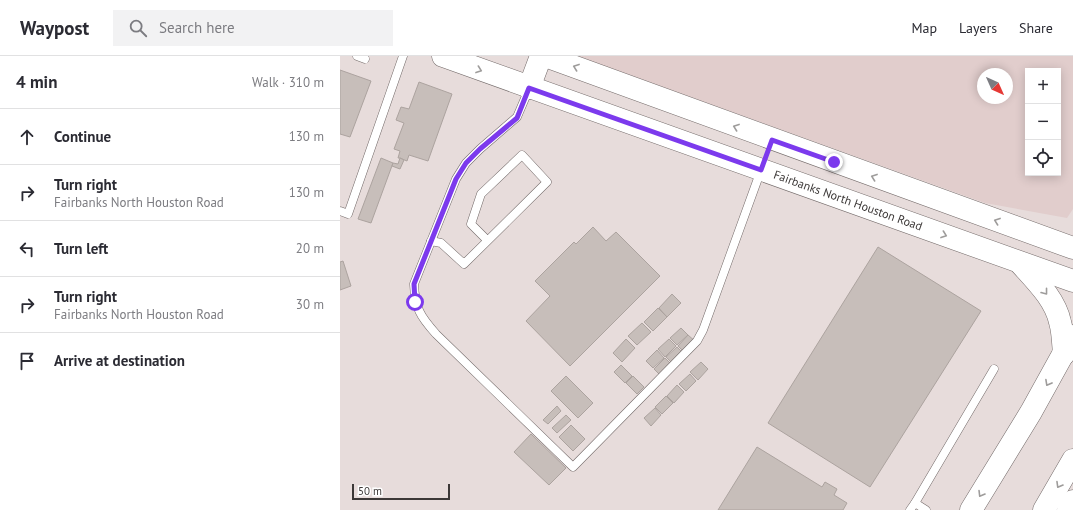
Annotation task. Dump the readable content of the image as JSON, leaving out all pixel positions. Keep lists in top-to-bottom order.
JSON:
{
  "streets": {
    "main road": ["Fairbanks North Houston Road"]
  },
  "scale_bar": "50 m",
  "north": "bottom right",
  "page": {
    "header": "Waypost",
    "search": "Search here",
    "nav": ["Map", "Layers", "Share"],
    "heading": ["4 min", "Walk · 310 m"],
    "map_buttons": ["+", "−"],
    "list": [
      ["Continue", "130 m"],
      ["Turn right", "Fairbanks North Houston Road", "130 m"],
      ["Turn left", "20 m"],
      ["Turn right", "Fairbanks North Houston Road", "30 m"],
      "Arrive at destination"
    ],
    "scale": "50 m"
  }
}
